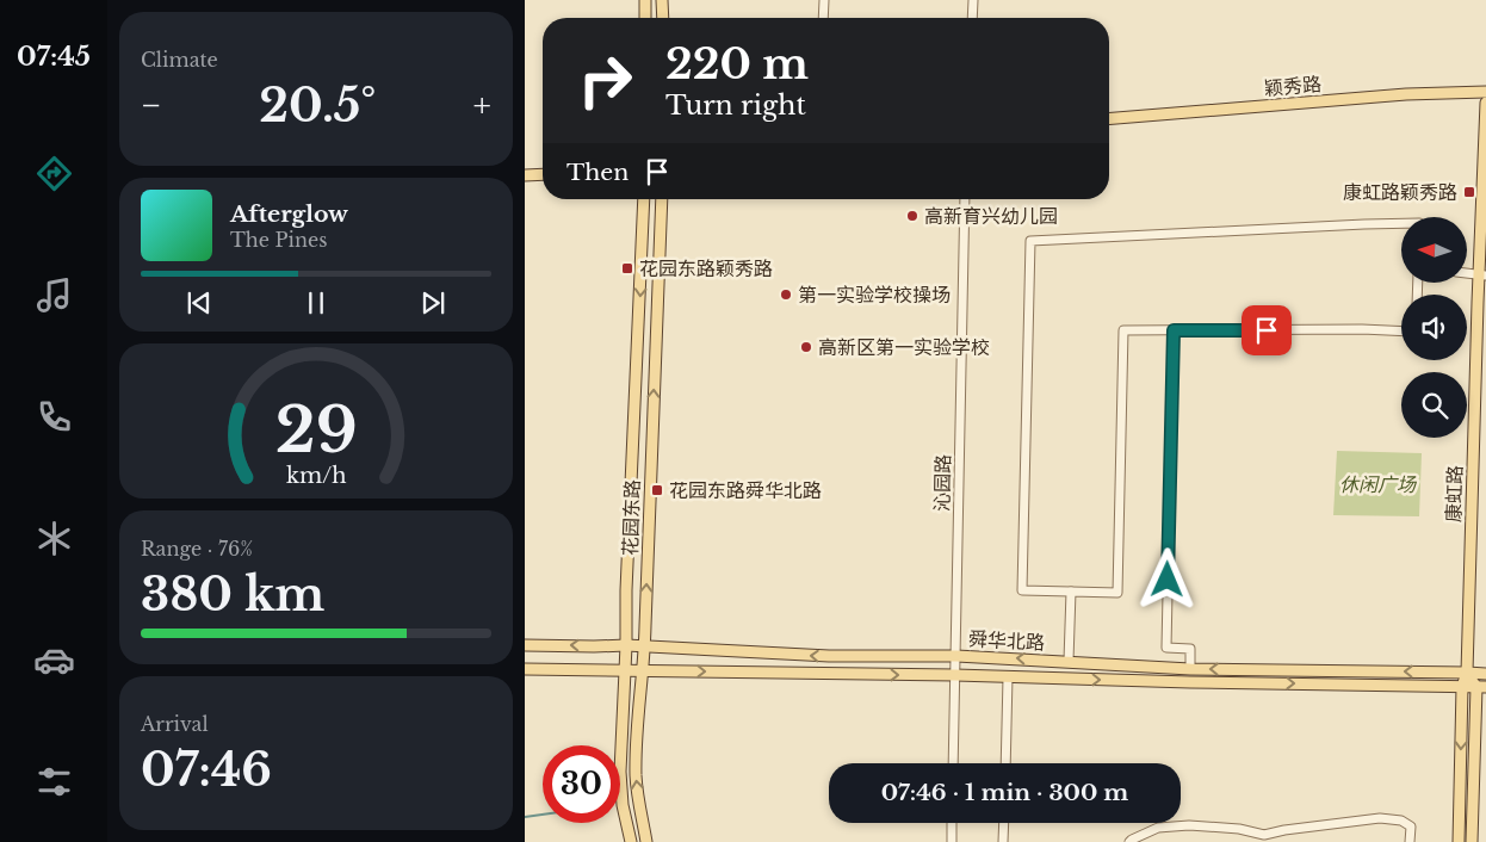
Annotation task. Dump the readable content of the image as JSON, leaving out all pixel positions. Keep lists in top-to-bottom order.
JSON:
{
  "streets": {
    "main road": [
      "颖秀路",
      "康虹路",
      "花园东路",
      "舜华北路"
    ],
    "street": ["沁园路"]
  },
  "crossings": [
    ["沁园路", "舜华北路"],
    ["康虹路", "舜华北路"],
    ["花园东路", "舜华北路"]
  ],
  "parks": ["休闲广场"],
  "places": {
    "transit": ["康虹路颖秀路", "花园东路颖秀路", "花园东路舜华北路"],
    "other": ["高新育兴幼儿园", "第一实验学校操场", "高新区第一实验学校"]
  },
  "north": "left",
  "page": {
    "tabs": "07:45",
    "tile": [
      "Climate",
      ["Range · 76%", "380 km"],
      ["Arrival", "07:46"]
    ],
    "turn": ["220 m", "Turn right"],
    "heat": ["−", "20.5°", "+"],
    "then": "Then",
    "song": ["Afterglow", "The Pines"],
    "limit": "30",
    "trip": "07:46 · 1 min · 300 m",
    "gauge": ["29", "km/h"]
  }
}
